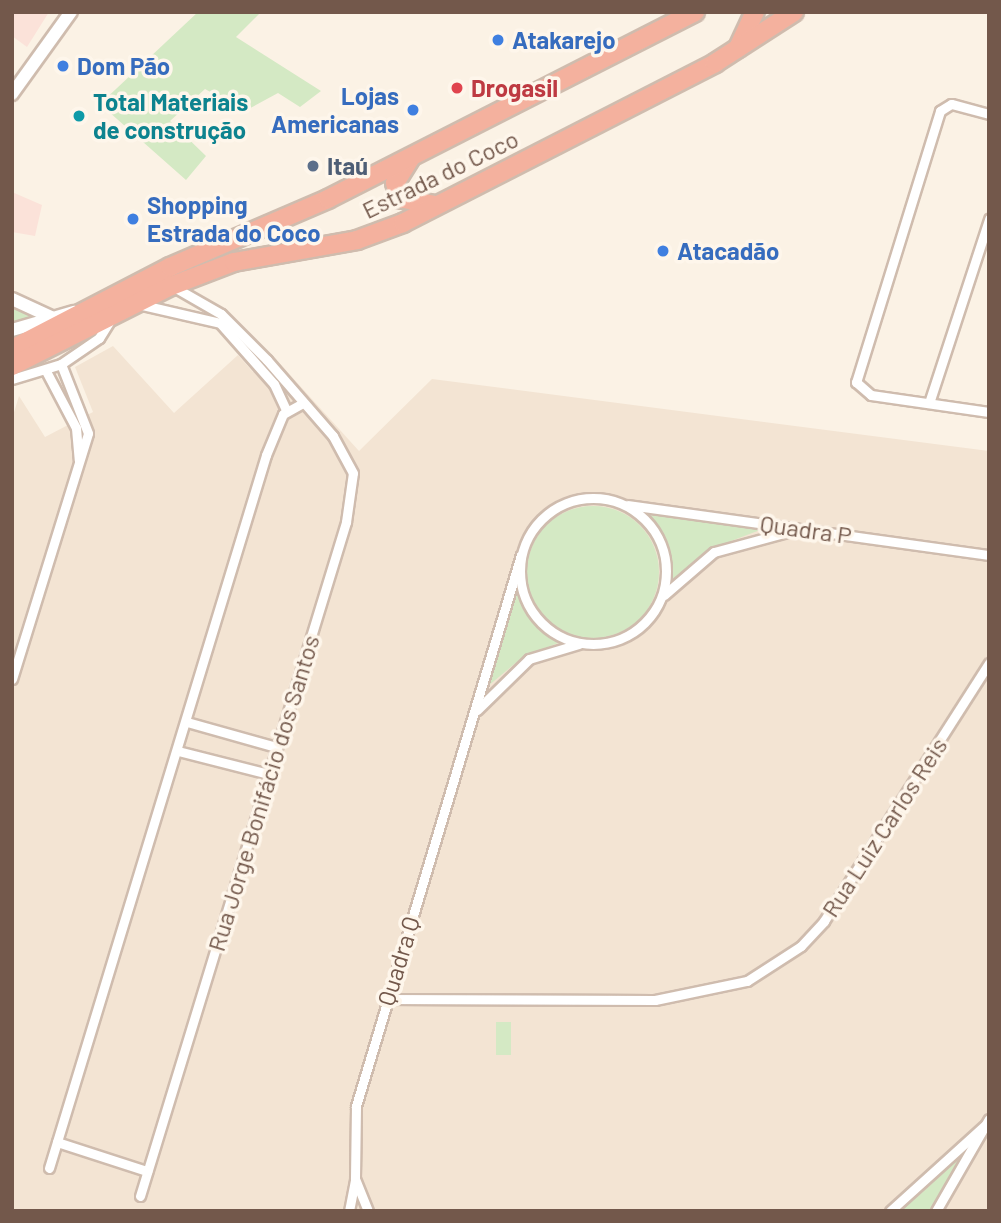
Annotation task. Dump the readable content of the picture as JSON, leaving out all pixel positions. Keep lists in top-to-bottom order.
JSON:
{
  "streets": {
    "highway": ["Estrada do Coco"],
    "street": [
      "Quadra P",
      "Rua Jorge Bonifácio dos Santos",
      "Rua Luiz Carlos Reis",
      "Quadra Q"
    ]
  },
  "crossings": [
    ["Rua Luiz Carlos Reis", "Quadra Q"]
  ],
  "places": [
    "Atakarejo",
    "Dom Pão",
    "Drogasil",
    "Lojas Americanas",
    "Total Materiais de construção",
    "Itaú",
    "Shopping Estrada do Coco",
    "Atacadão"
  ]
}
